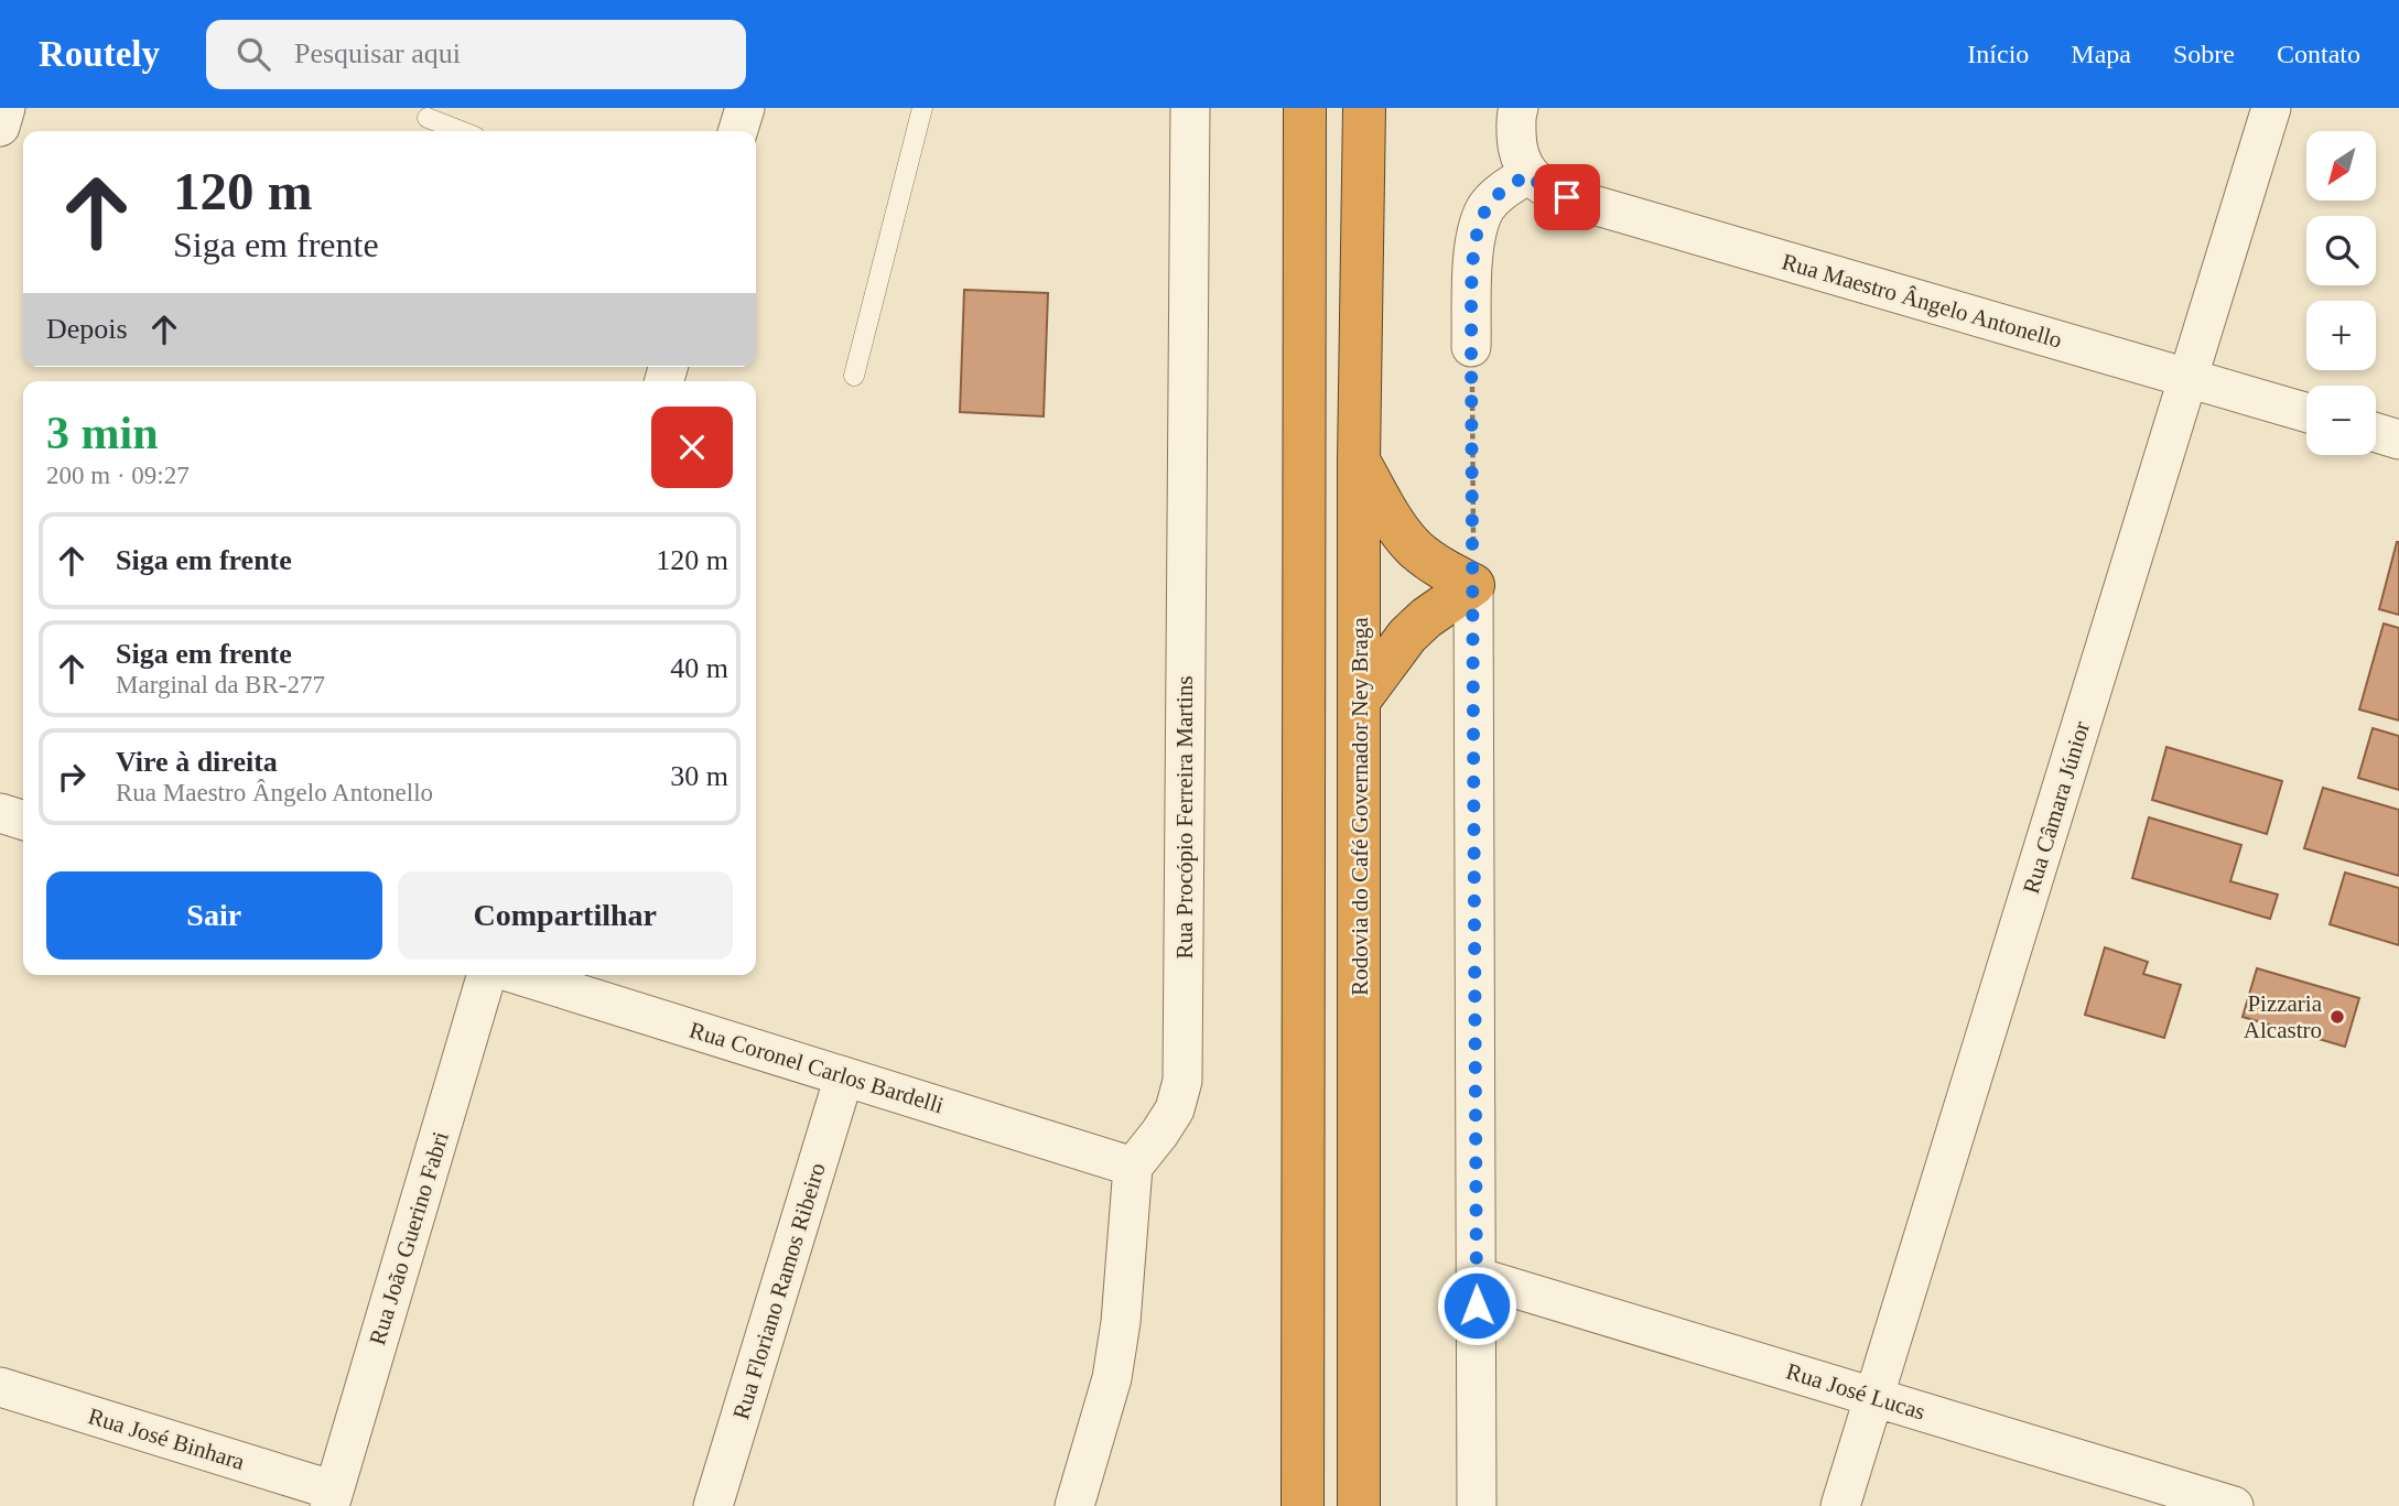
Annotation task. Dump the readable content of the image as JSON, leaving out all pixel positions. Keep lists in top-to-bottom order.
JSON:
{
  "streets": {
    "highway": ["Rodovia do Café Governador Ney Braga"],
    "street": [
      "Rua Maestro Ângelo Antonello",
      "Rua Câmara Júnior",
      "Rua Procópio Ferreira Martins",
      "Rua Coronel Carlos Bardelli",
      "Rua João Guerino Fabri",
      "Rua Floriano Ramos Ribeiro",
      "Rua José Lucas",
      "Rua José Binhara"
    ]
  },
  "crossings": [
    ["Rua Maestro Ângelo Antonello", "Rua Câmara Júnior"],
    ["Rua Câmara Júnior", "Rua José Lucas"],
    ["Rua Procópio Ferreira Martins", "Rua Coronel Carlos Bardelli"],
    ["Rua Coronel Carlos Bardelli", "Rua Floriano Ramos Ribeiro"],
    ["Rua João Guerino Fabri", "Rua José Binhara"]
  ],
  "places": ["Pizzaria Alcastro"],
  "north": "bottom left",
  "page": {
    "header": "Routely",
    "search": "Pesquisar aqui",
    "nav": [
      "Início",
      "Mapa",
      "Sobre",
      "Contato"
    ],
    "map_buttons": ["+", "−"],
    "turn": ["120 m", "Siga em frente"],
    "then": "Depois",
    "heading": ["3 min", "200 m · 09:27"],
    "list": [
      {
        "name": "Siga em frente",
        "value": "120 m"
      },
      {
        "name": "Siga em frente",
        "note": "Marginal da BR-277",
        "value": "40 m"
      },
      {
        "name": "Vire à direita",
        "note": "Rua Maestro Ângelo Antonello",
        "value": "30 m"
      }
    ],
    "buttons": ["Sair", "Compartilhar"]
  }
}
